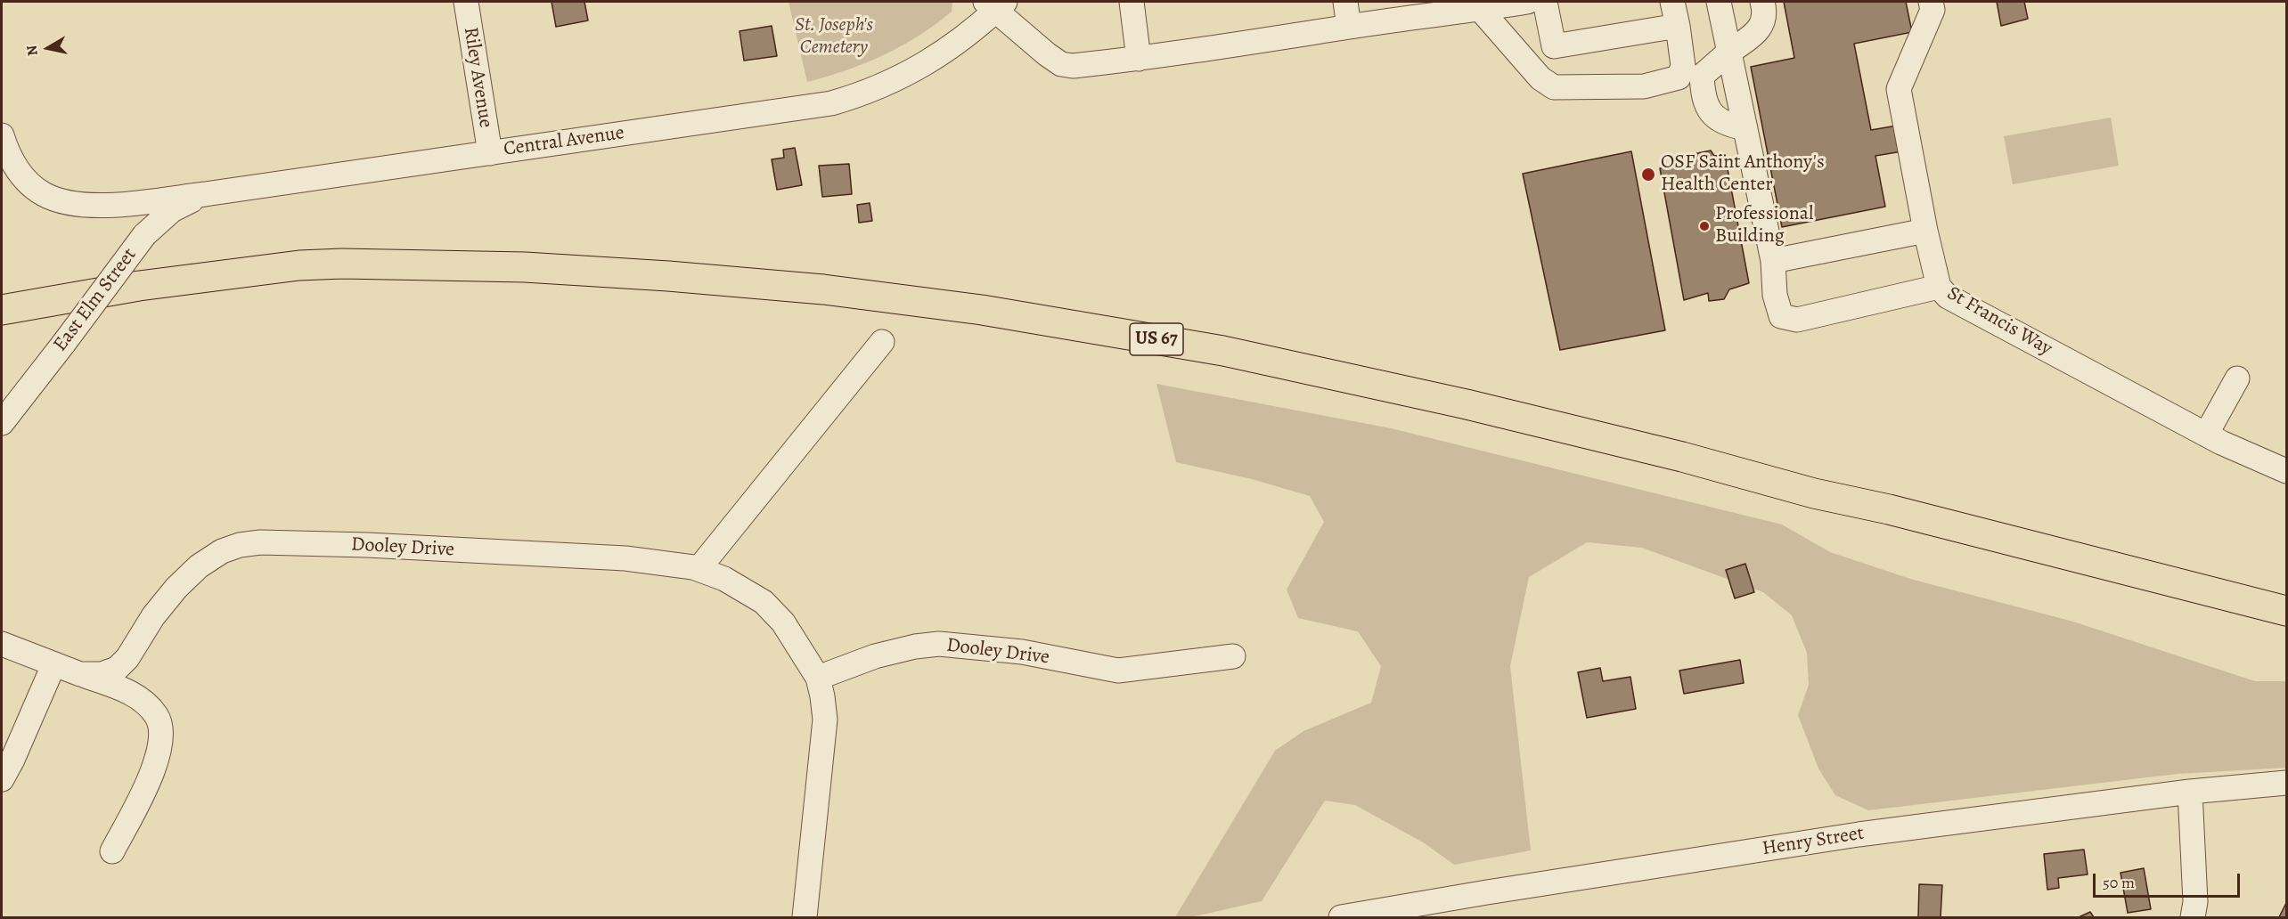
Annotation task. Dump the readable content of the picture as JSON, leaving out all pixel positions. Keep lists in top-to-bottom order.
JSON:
{
  "streets": {
    "highway": ["US 67"],
    "street": [
      "Riley Avenue",
      "Central Avenue",
      "East Elm Street",
      "St Francis Way",
      "Dooley Drive",
      "Henry Street"
    ]
  },
  "crossings": [
    ["Riley Avenue", "Central Avenue"],
    ["Central Avenue", "East Elm Street"]
  ],
  "parks": ["St. Joseph's Cemetery"],
  "places": ["OSF Saint Anthony's Health Center", "Professional Building"],
  "scale_bar": "50 m",
  "north": "left"
}
